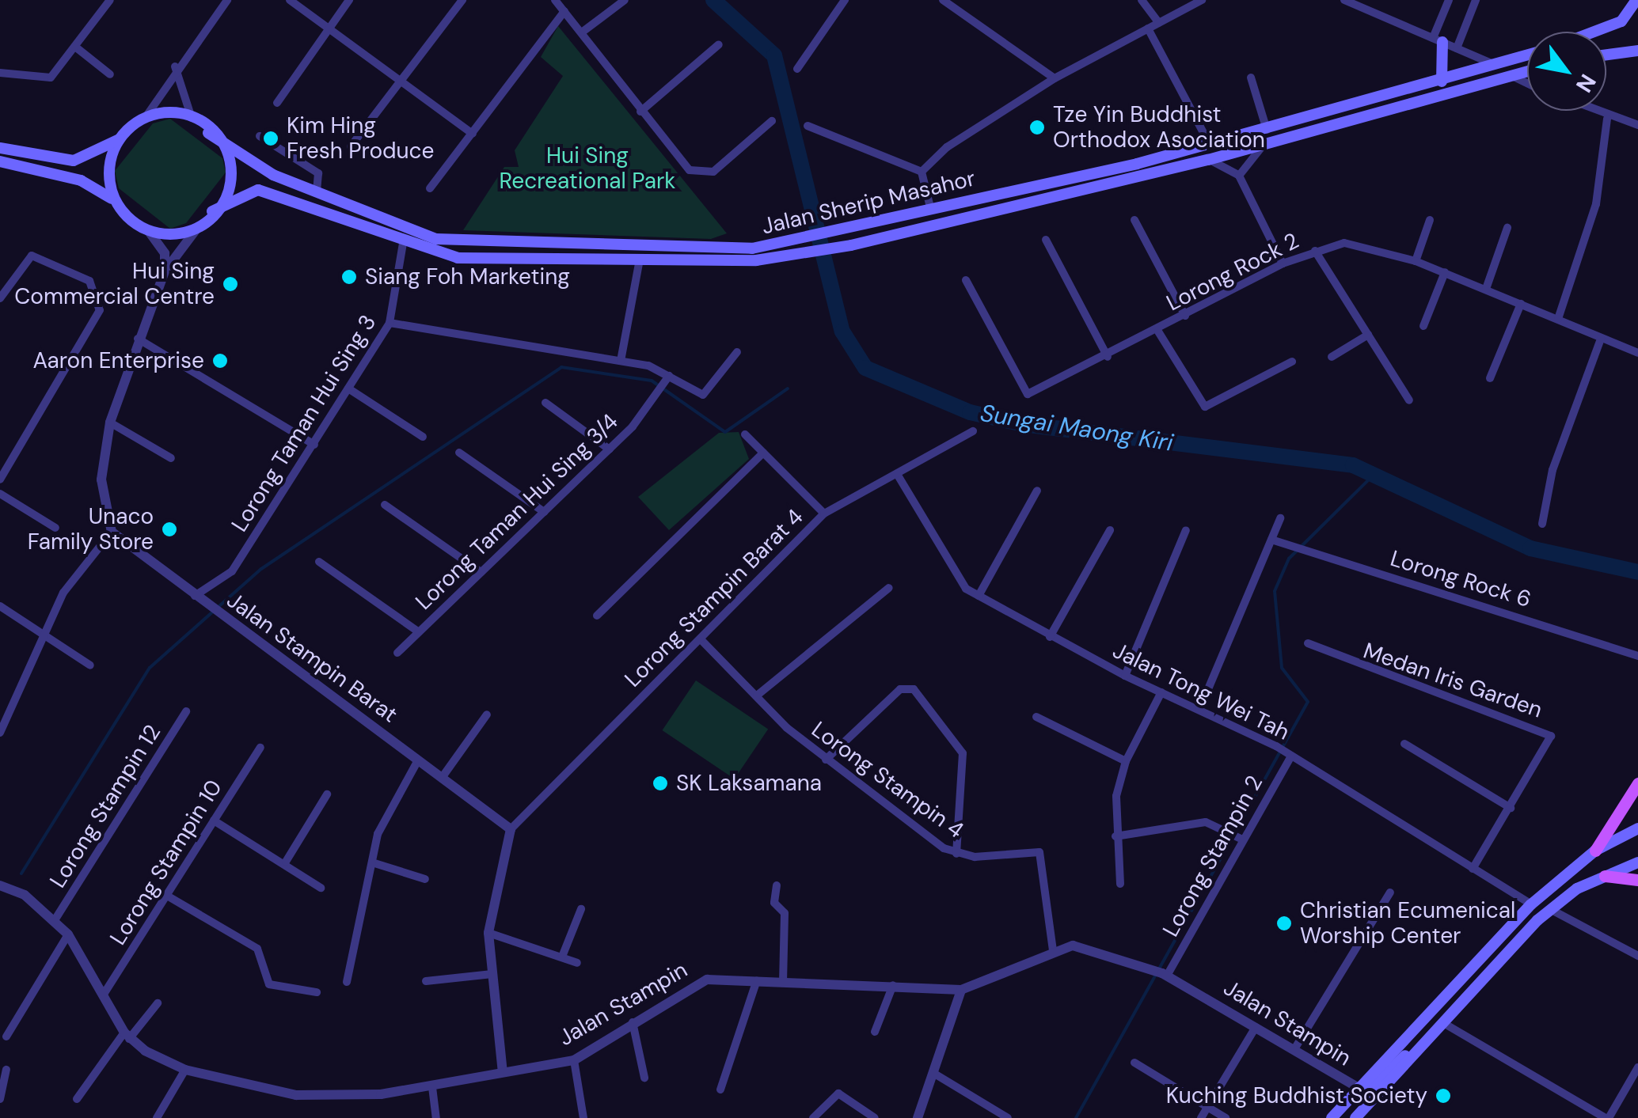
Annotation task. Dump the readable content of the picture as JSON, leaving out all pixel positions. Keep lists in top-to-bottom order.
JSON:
{
  "streets": {
    "main road": ["Jalan Sherip Masahor"],
    "street": [
      "Lorong Rock 2",
      "Lorong Taman Hui Sing 3",
      "Lorong Taman Hui Sing 3/4",
      "Lorong Rock 6",
      "Lorong Stampin Barat 4",
      "Jalan Stampin Barat",
      "Medan Iris Garden",
      "Jalan Tong Wei Tah",
      "Lorong Stampin 4",
      "Lorong Stampin 12",
      "Lorong Stampin 2",
      "Lorong Stampin 10",
      "Jalan Stampin"
    ]
  },
  "crossings": [
    ["Jalan Sherip Masahor", "Lorong Taman Hui Sing 3"],
    ["Lorong Taman Hui Sing 3", "Jalan Stampin Barat"],
    ["Lorong Stampin Barat 4", "Jalan Stampin Barat"],
    ["Lorong Stampin Barat 4", "Jalan Tong Wei Tah"],
    ["Lorong Stampin Barat 4", "Lorong Stampin 4"],
    ["Medan Iris Garden", "Jalan Tong Wei Tah"],
    ["Jalan Tong Wei Tah", "Lorong Stampin 2"],
    ["Lorong Stampin 4", "Jalan Stampin"],
    ["Lorong Stampin 2", "Jalan Stampin"]
  ],
  "water": ["Sungai Maong Kiri"],
  "parks": ["Hui Sing Recreational Park"],
  "places": [
    "Tze Yin Buddhist Orthodox Asociation",
    "Kim Hing Fresh Produce",
    "Siang Foh Marketing",
    "Hui Sing Commercial Centre",
    "Aaron Enterprise",
    "Unaco Family Store",
    "SK Laksamana",
    "Christian Ecumenical Worship Center",
    "Kuching Buddhist Society"
  ],
  "north": "bottom right"
}
